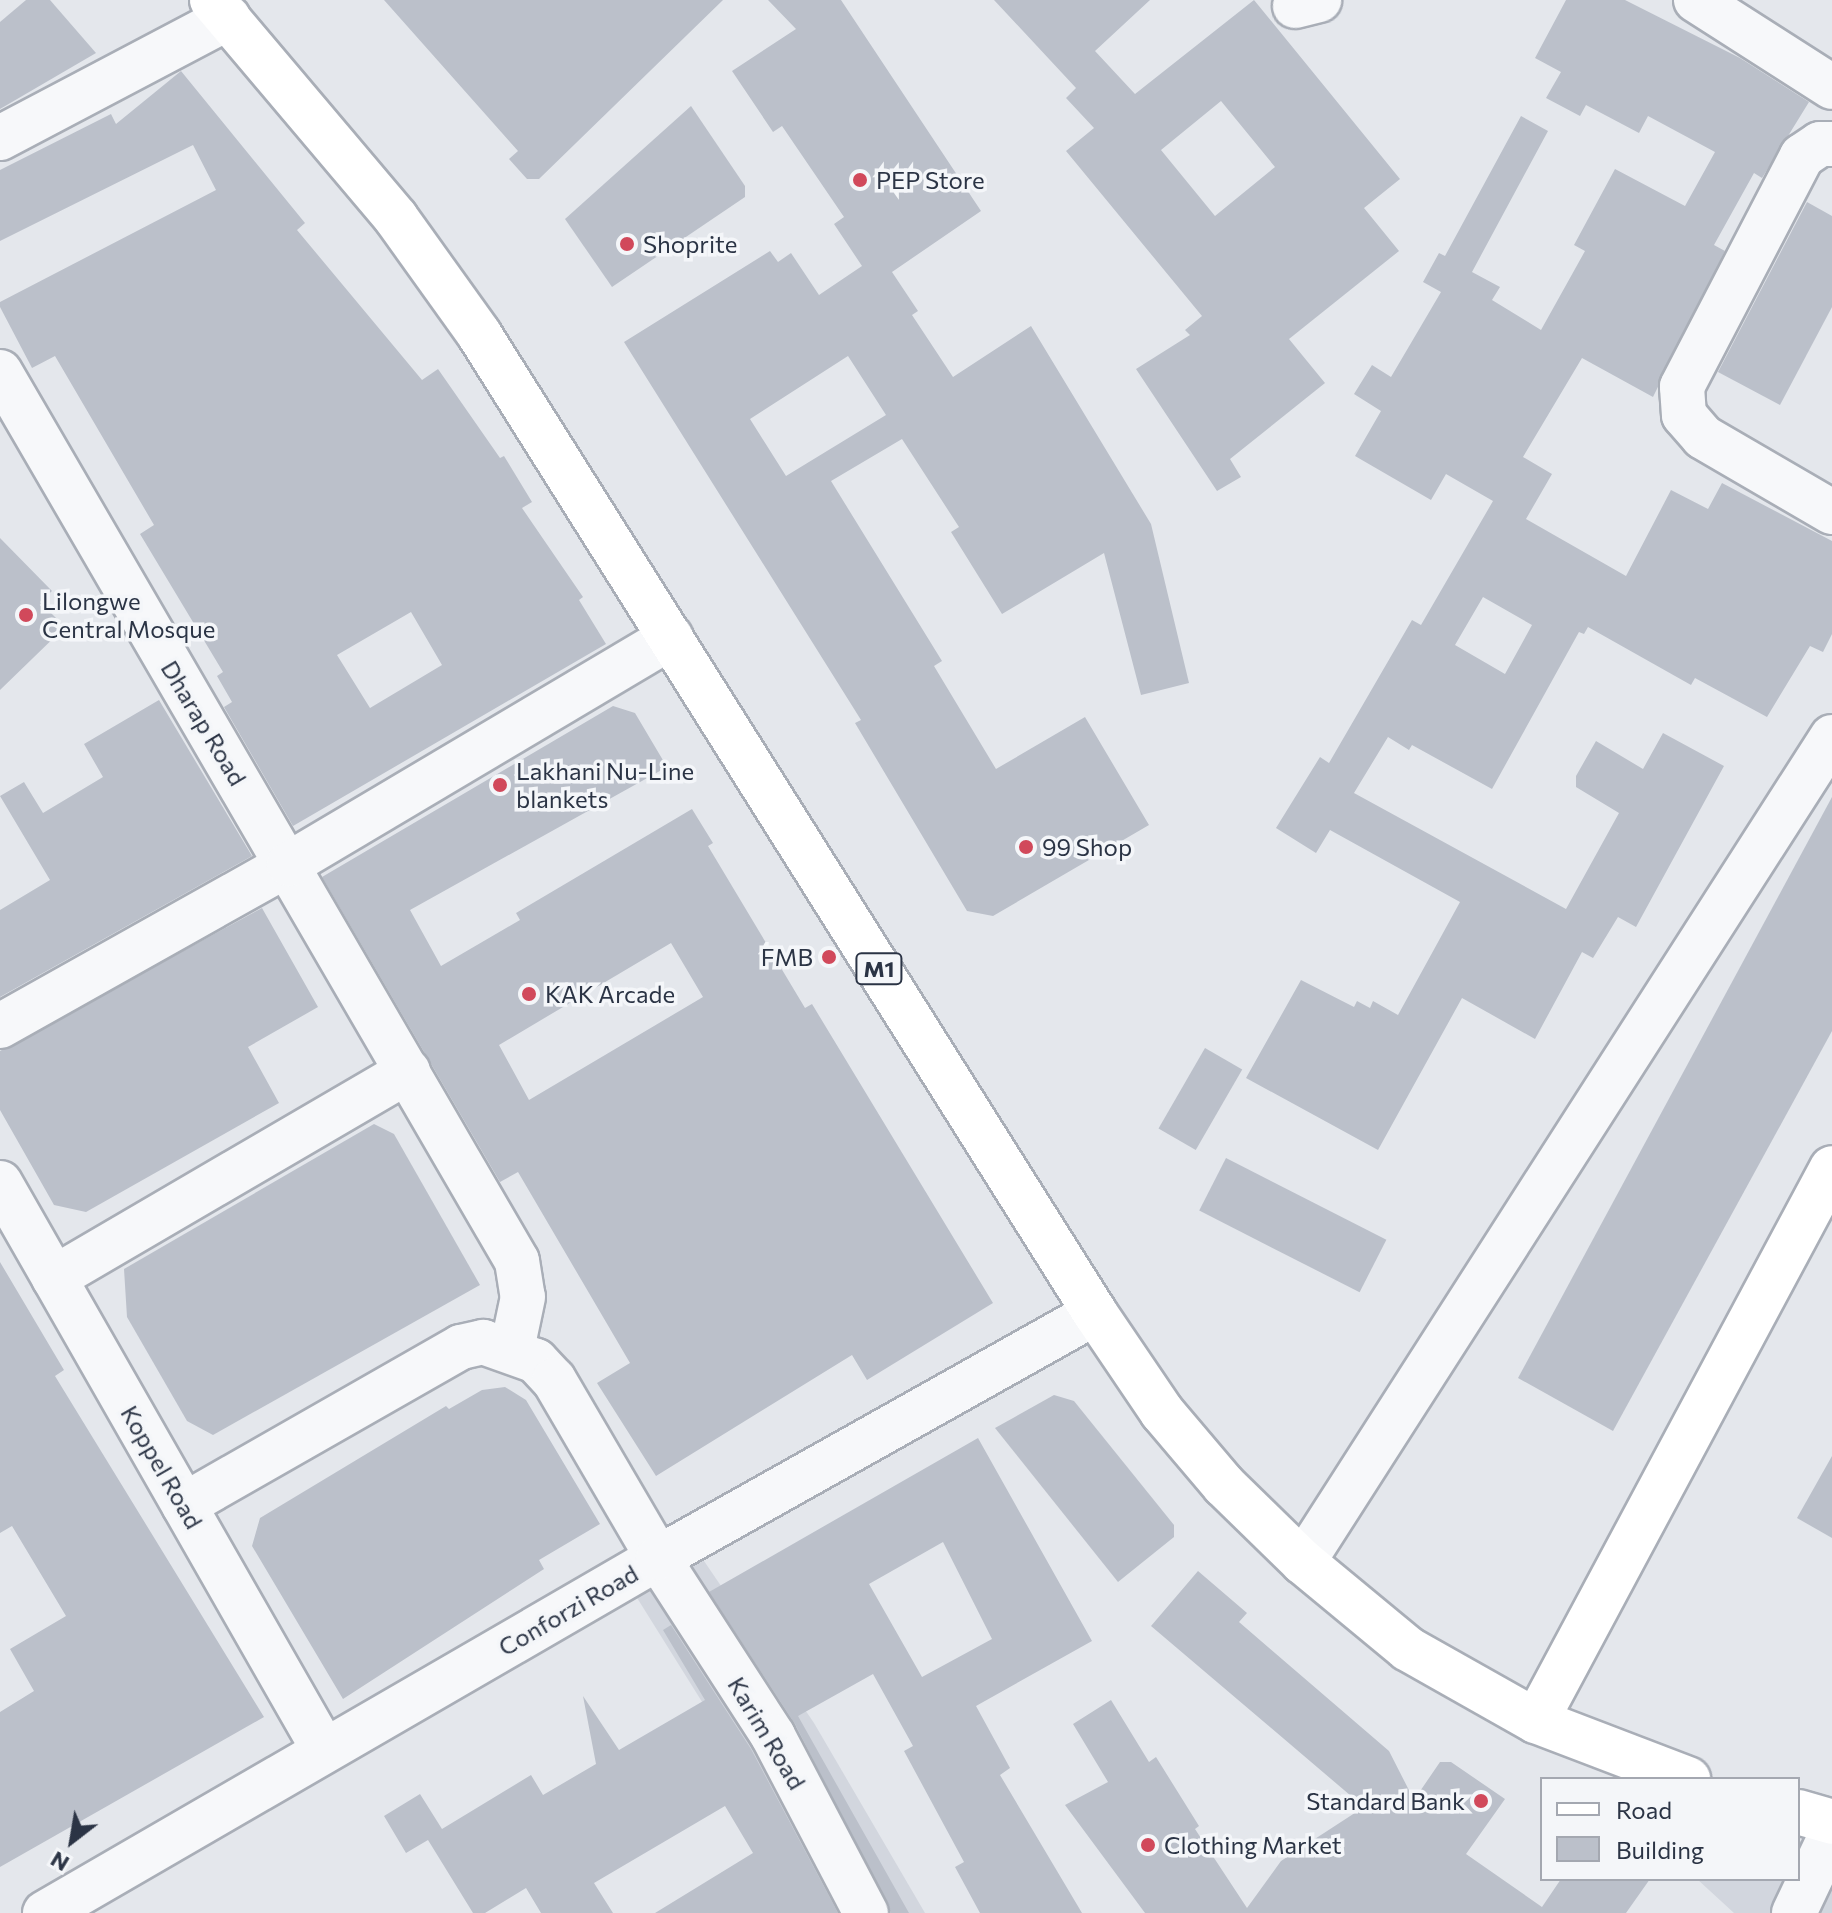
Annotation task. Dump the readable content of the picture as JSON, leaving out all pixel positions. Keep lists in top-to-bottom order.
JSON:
{
  "streets": {
    "main road": ["M1"],
    "street": [
      "Dharap Road",
      "Koppel Road",
      "Conforzi Road",
      "Karim Road"
    ]
  },
  "crossings": [
    ["Dharap Road", "Karim Road"],
    ["M1", "Conforzi Road"],
    ["Koppel Road", "Conforzi Road"],
    ["Conforzi Road", "Karim Road"]
  ],
  "places": [
    "PEP Store",
    "Shoprite",
    "Lilongwe Central Mosque",
    "Lakhani Nu-Line blankets",
    "99 Shop",
    "FMB",
    "KAK Arcade",
    "Standard Bank",
    "Clothing Market"
  ],
  "legend": ["Road", "Building"],
  "north": "bottom left"
}
